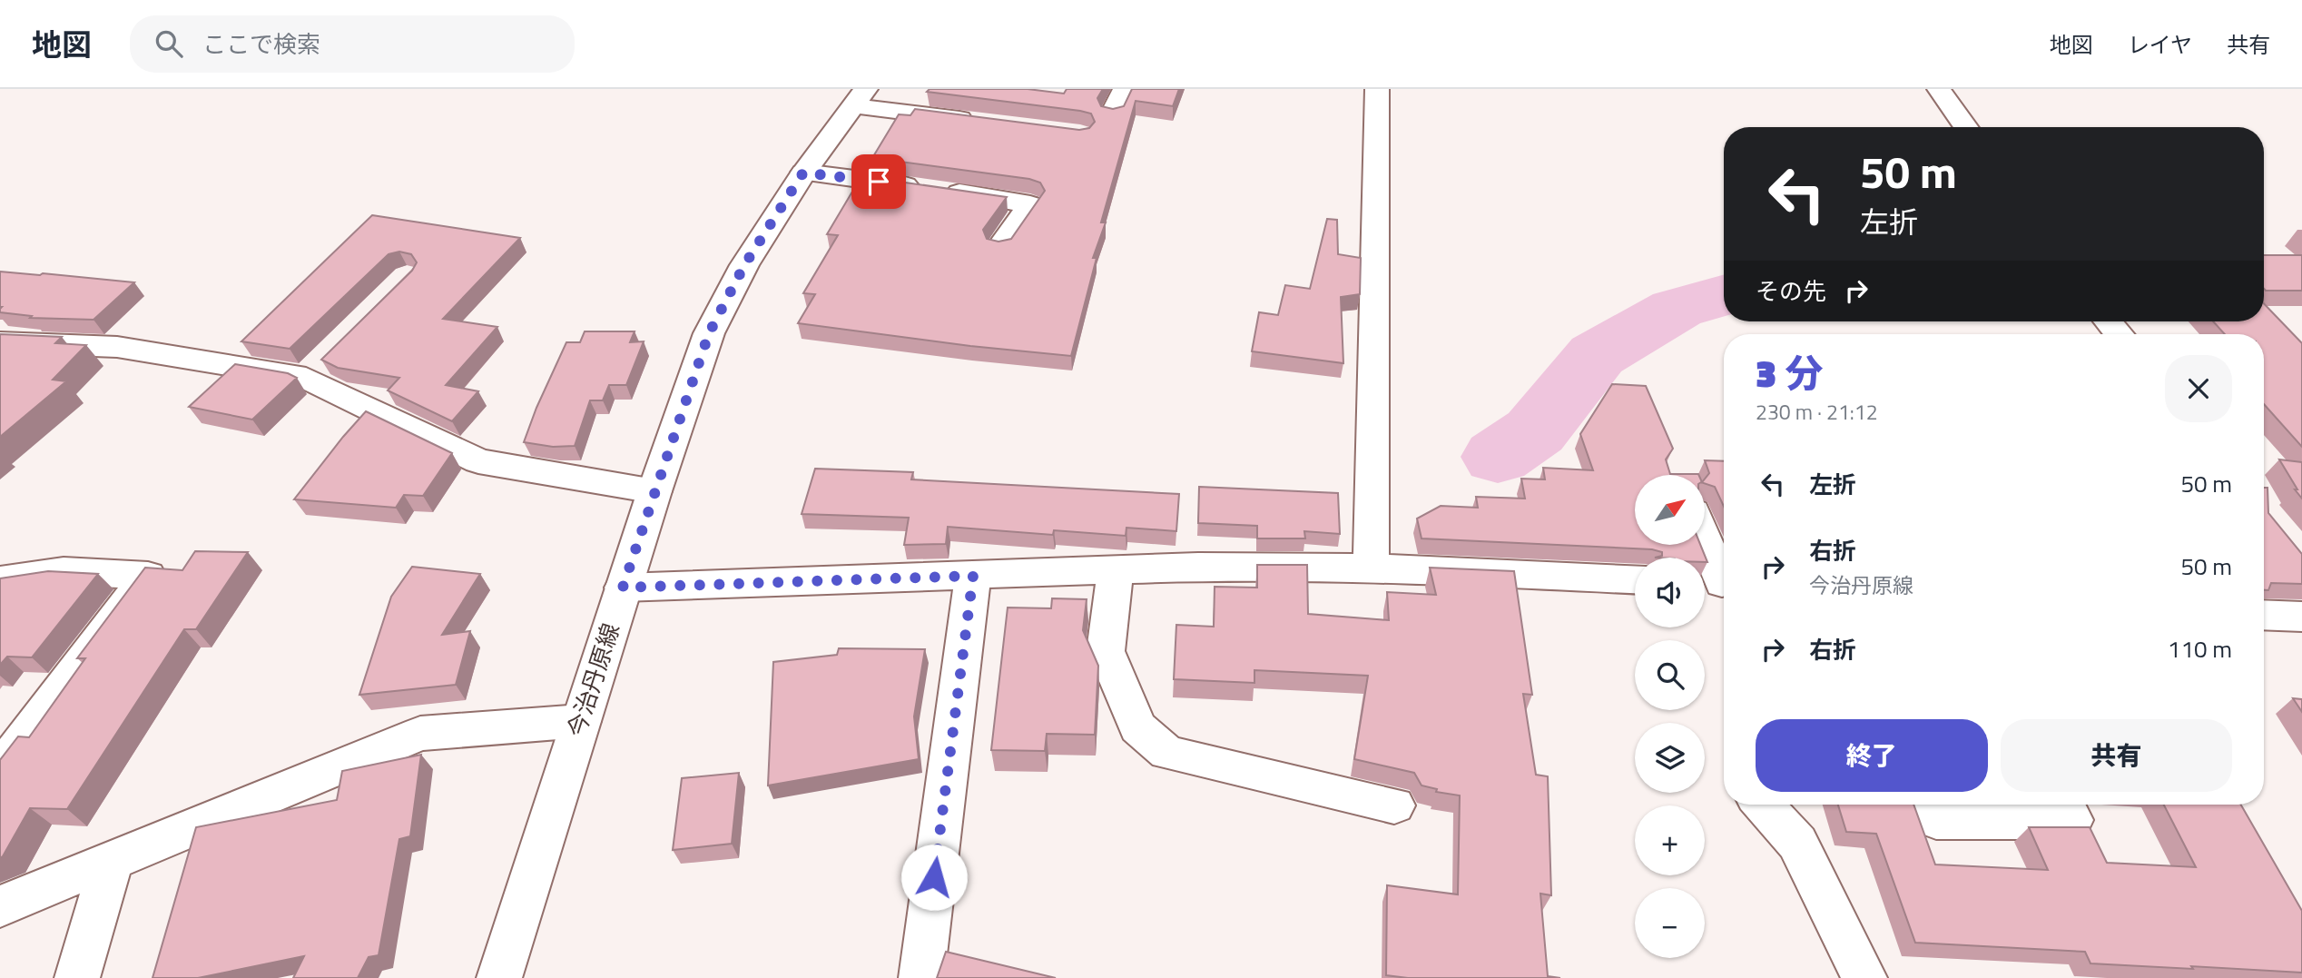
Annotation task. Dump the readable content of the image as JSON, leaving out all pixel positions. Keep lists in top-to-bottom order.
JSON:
{
  "streets": {
    "street": ["今治丹原線"]
  },
  "north": "top right",
  "page": {
    "header": "地図",
    "search": "ここで検索",
    "nav": ["地図", "レイヤ", "共有"],
    "turn": ["50 m", "左折"],
    "then": "その先",
    "heading": ["3 分", "230 m · 21:12"],
    "list": [
      {
        "name": "左折",
        "value": "50 m"
      },
      {
        "name": "右折",
        "note": "今治丹原線",
        "value": "50 m"
      },
      {
        "name": "右折",
        "value": "110 m"
      }
    ],
    "map_buttons": ["+", "−"],
    "buttons": ["終了", "共有"]
  }
}
